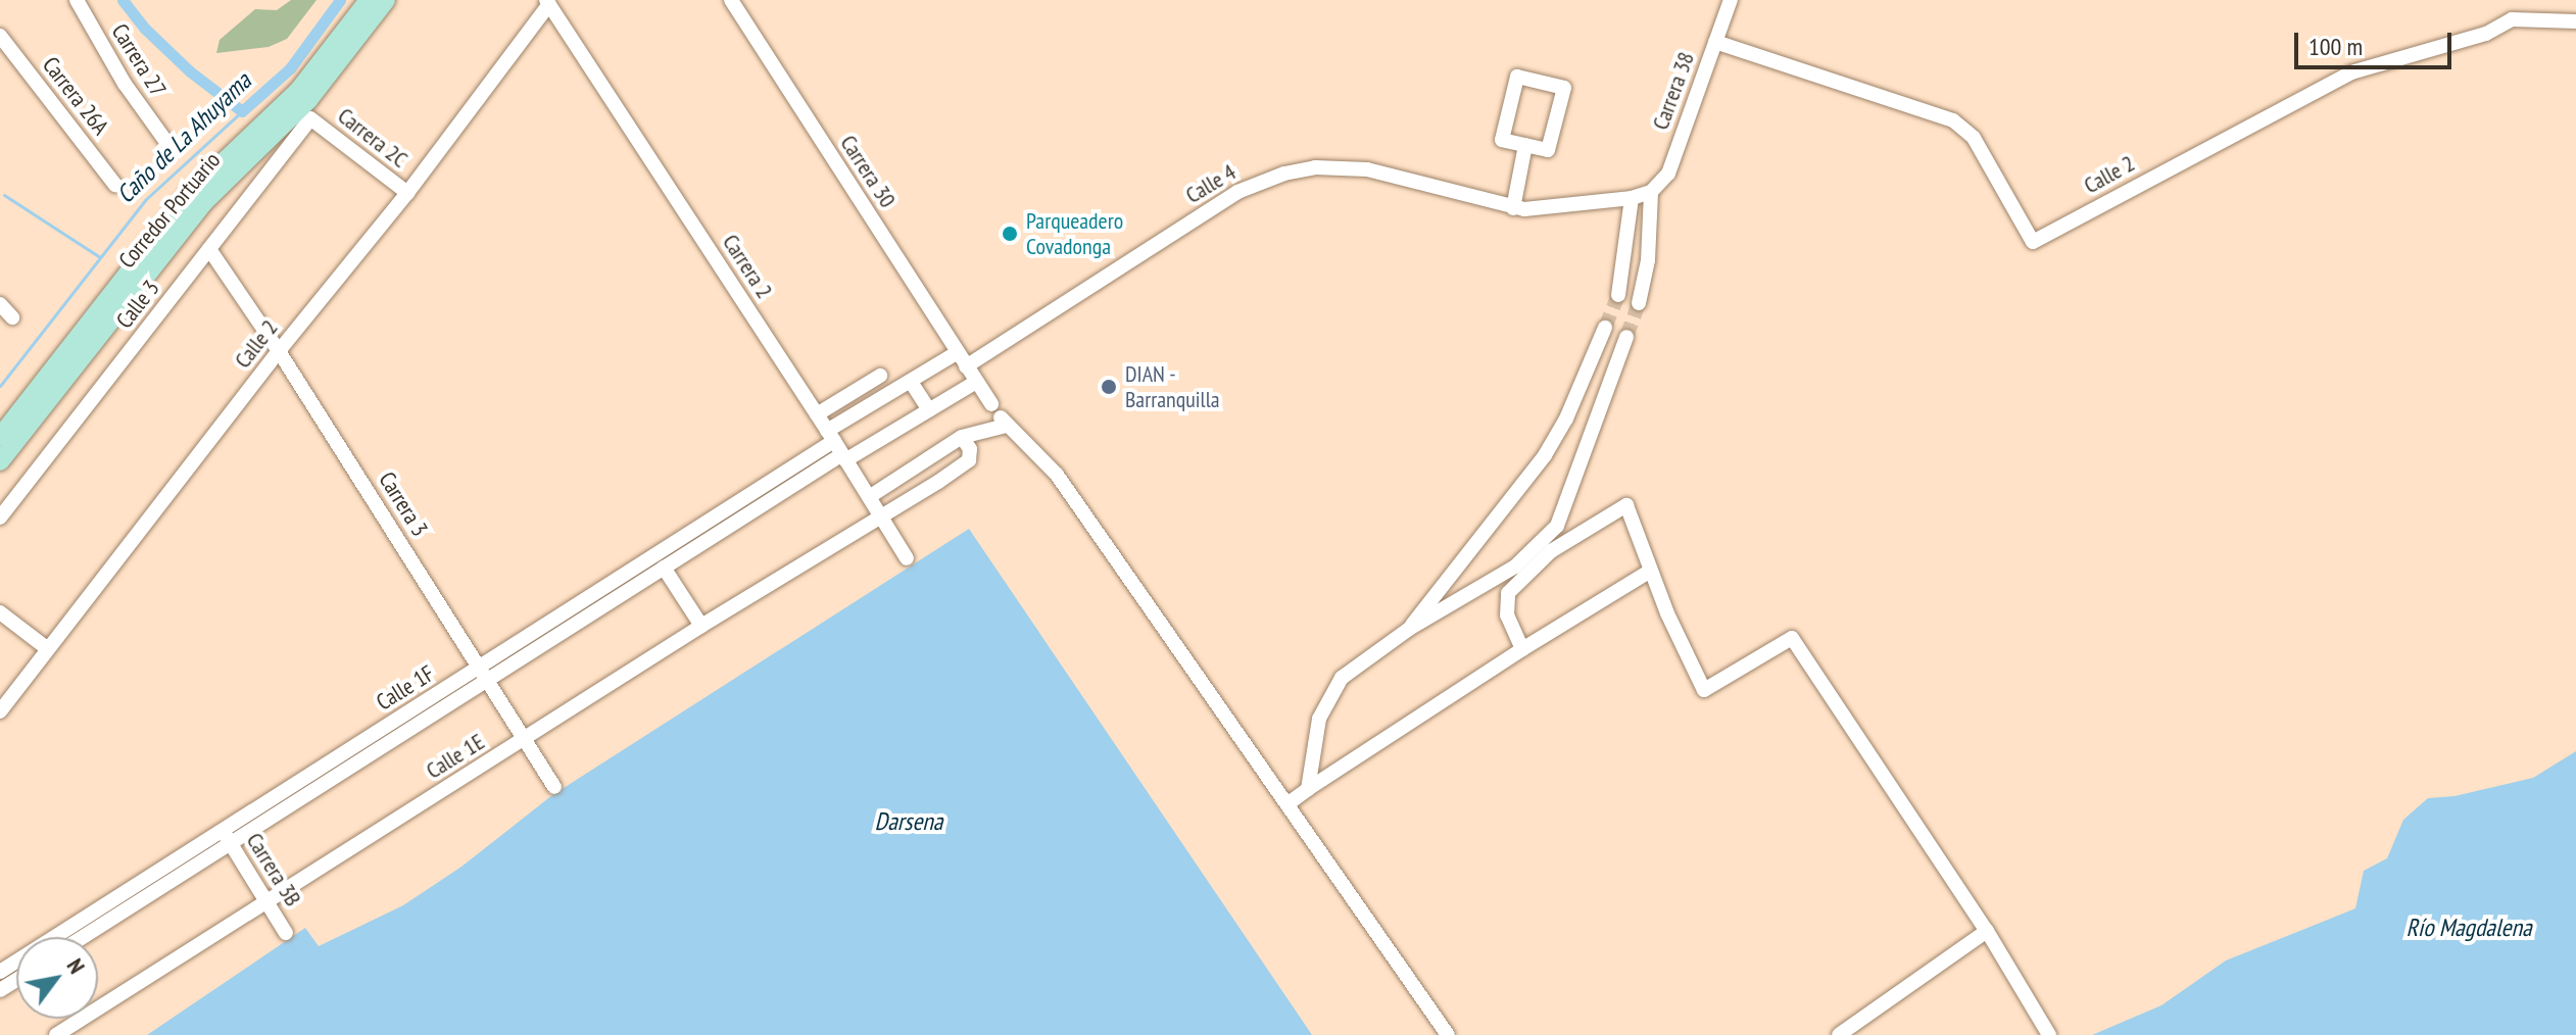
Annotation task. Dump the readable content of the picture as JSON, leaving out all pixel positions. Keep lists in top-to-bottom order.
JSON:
{
  "streets": {
    "main road": ["Corredor Portuario"],
    "street": [
      "Carrera 27",
      "Carrera 38",
      "Carrera 26A",
      "Carrera 2C",
      "Carrera 30",
      "Calle 2",
      "Calle 4",
      "Carrera 2",
      "Calle 3",
      "Carrera 3",
      "Calle 1F",
      "Calle 1E",
      "Carrera 3B"
    ]
  },
  "crossings": [
    ["Carrera 38", "Calle 2"],
    ["Carrera 38", "Calle 4"],
    ["Carrera 2C", "Calle 2"],
    ["Carrera 2C", "Corredor Portuario"],
    ["Carrera 2C", "Calle 3"],
    ["Carrera 30", "Calle 4"],
    ["Carrera 30", "Calle 1F"],
    ["Calle 2", "Carrera 2"],
    ["Calle 2", "Carrera 3"],
    ["Corredor Portuario", "Calle 3"],
    ["Carrera 2", "Calle 1F"],
    ["Carrera 2", "Calle 1E"],
    ["Calle 3", "Carrera 3"],
    ["Carrera 3", "Calle 1F"],
    ["Carrera 3", "Calle 1E"],
    ["Calle 1F", "Carrera 3B"],
    ["Calle 1E", "Carrera 3B"]
  ],
  "water": ["Caño de La Ahuyama", "Darsena", "Río Magdalena"],
  "places": ["Parqueadero Covadonga", "DIAN - Barranquilla"],
  "scale_bar": "100 m",
  "north": "top right"
}
